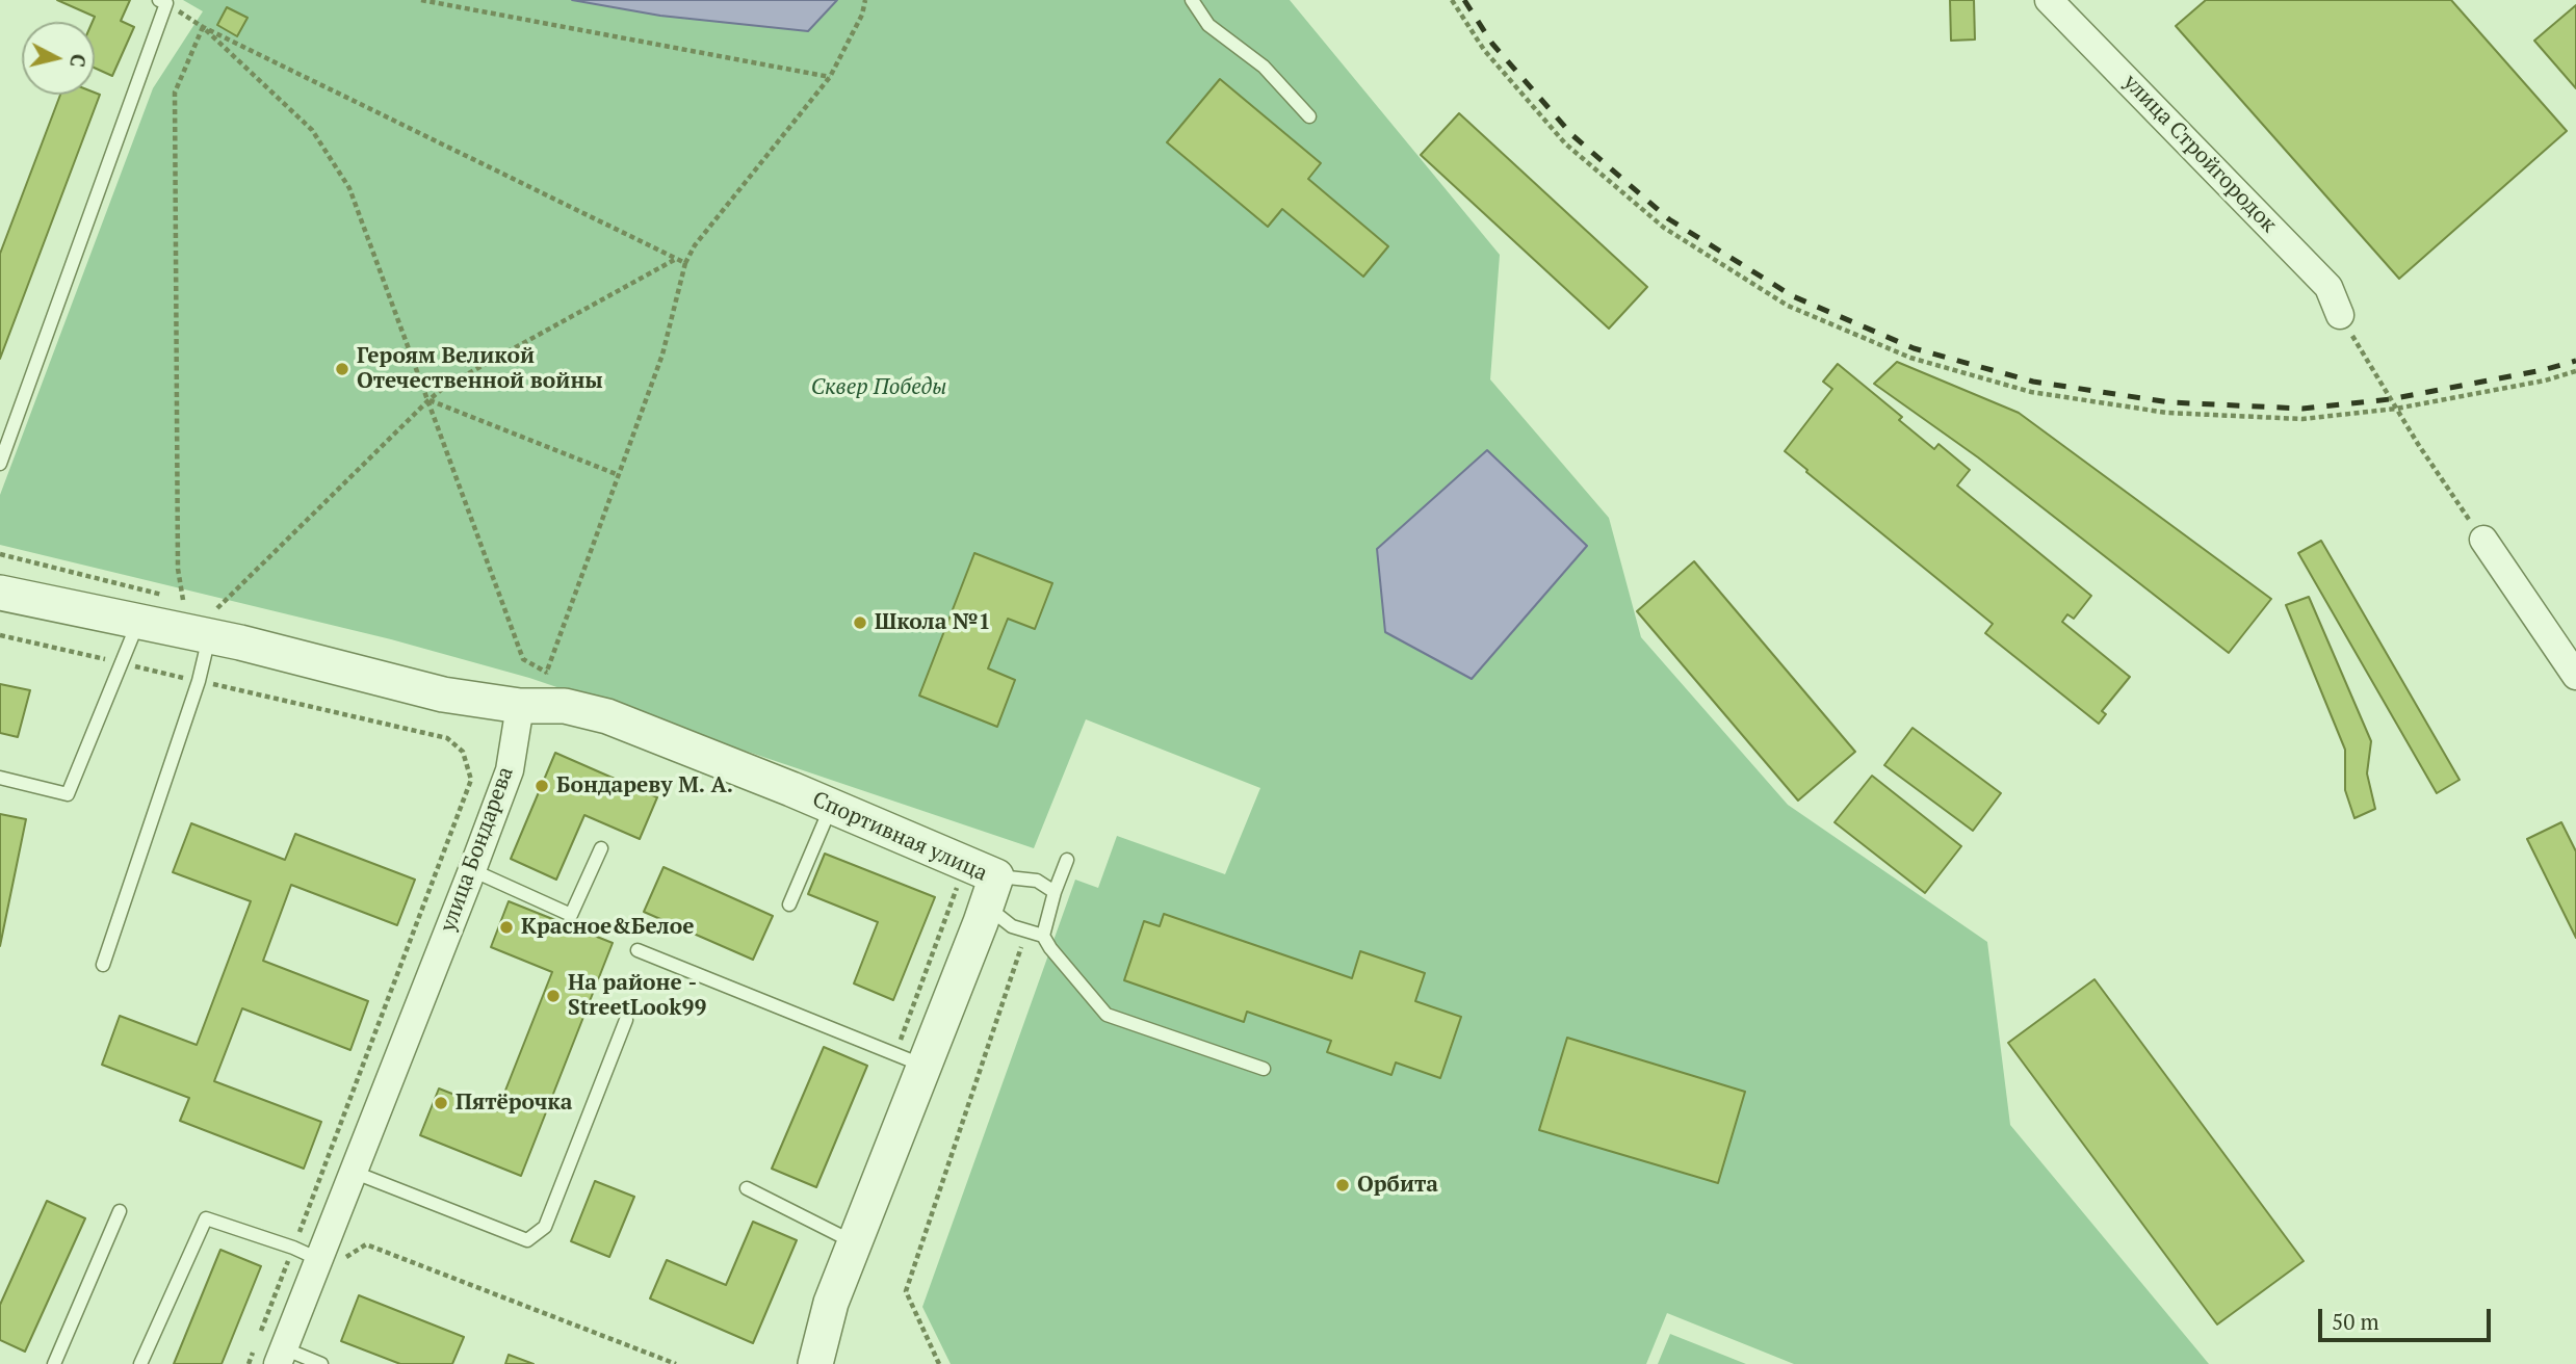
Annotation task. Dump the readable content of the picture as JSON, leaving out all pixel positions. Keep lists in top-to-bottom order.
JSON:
{
  "streets": {
    "street": ["улица Стройгородок", "Спортивная улица", "улица Бондарева"]
  },
  "crossings": [
    ["Спортивная улица", "улица Бондарева"]
  ],
  "parks": ["Сквер Победы"],
  "places": [
    "Героям Великой Отечественной войны",
    "Школа №1",
    "Бондареву М. А.",
    "Красное&Белое",
    "На районе - StreetLook99",
    "Пятёрочка",
    "Орбита"
  ],
  "scale_bar": "50 m",
  "north": "right"
}
